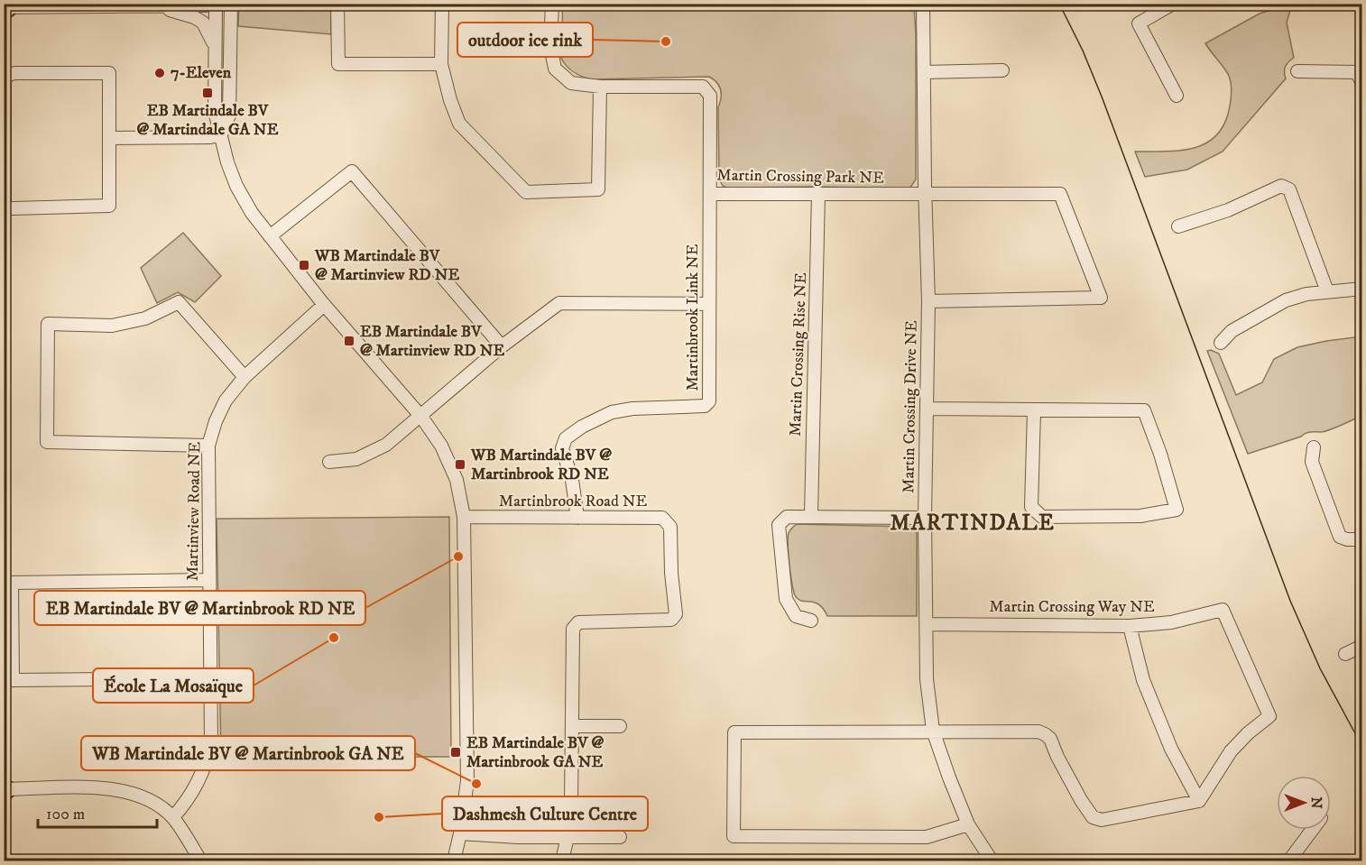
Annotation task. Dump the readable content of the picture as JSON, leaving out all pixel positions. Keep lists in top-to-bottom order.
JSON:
{
  "streets": {
    "street": [
      "Martin Crossing Park NE",
      "Martinbrook Link NE",
      "Martin Crossing Rise NE",
      "Martin Crossing Drive NE",
      "Martinbrook Road NE",
      "Martinview Road NE",
      "Martin Crossing Way NE"
    ]
  },
  "crossings": [
    ["Martin Crossing Park NE", "Martinbrook Link NE"],
    ["Martin Crossing Park NE", "Martin Crossing Rise NE"],
    ["Martin Crossing Park NE", "Martin Crossing Drive NE"],
    ["Martinbrook Link NE", "Martinbrook Road NE"],
    ["Martin Crossing Drive NE", "Martin Crossing Way NE"]
  ],
  "districts": ["MARTINDALE"],
  "places": {
    "other": [
      "outdoor ice rink",
      "7-Eleven",
      "EB Martindale BV @ Martinbrook RD NE",
      "École La Mosaïque",
      "WB Martindale BV @ Martinbrook GA NE",
      "Dashmesh Culture Centre"
    ],
    "transit": [
      "EB Martindale BV @ Martindale GA NE",
      "WB Martindale BV @ Martinview RD NE",
      "EB Martindale BV @ Martinview RD NE",
      "WB Martindale BV @ Martinbrook RD NE",
      "EB Martindale BV @ Martinbrook GA NE"
    ]
  },
  "scale_bar": "100 m",
  "north": "right"
}
